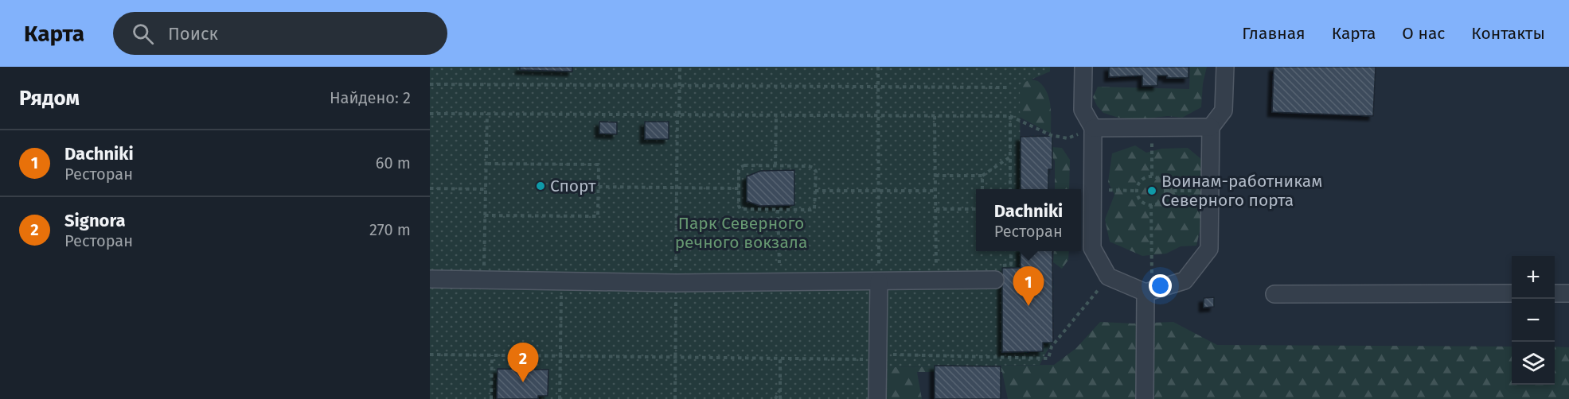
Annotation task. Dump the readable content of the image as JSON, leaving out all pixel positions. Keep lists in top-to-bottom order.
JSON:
{
  "parks": ["Парк Северного речного вокзала"],
  "places": ["Спорт", "Воинам-работникам Северного порта"],
  "page": {
    "header": "Карта",
    "search": "Поиск",
    "nav": [
      "Главная",
      "Карта",
      "О нас",
      "Контакты"
    ],
    "heading": ["Рядом", "Найдено: 2"],
    "list": [
      {
        "mark": "1",
        "name": "Dachniki",
        "note": "Ресторан",
        "value": "60 m"
      },
      {
        "mark": "2",
        "name": "Signora",
        "note": "Ресторан",
        "value": "270 m"
      }
    ],
    "popup": ["Dachniki", "Ресторан"],
    "map_buttons": ["+", "−"],
    "pins": ["1", "2"]
  }
}
